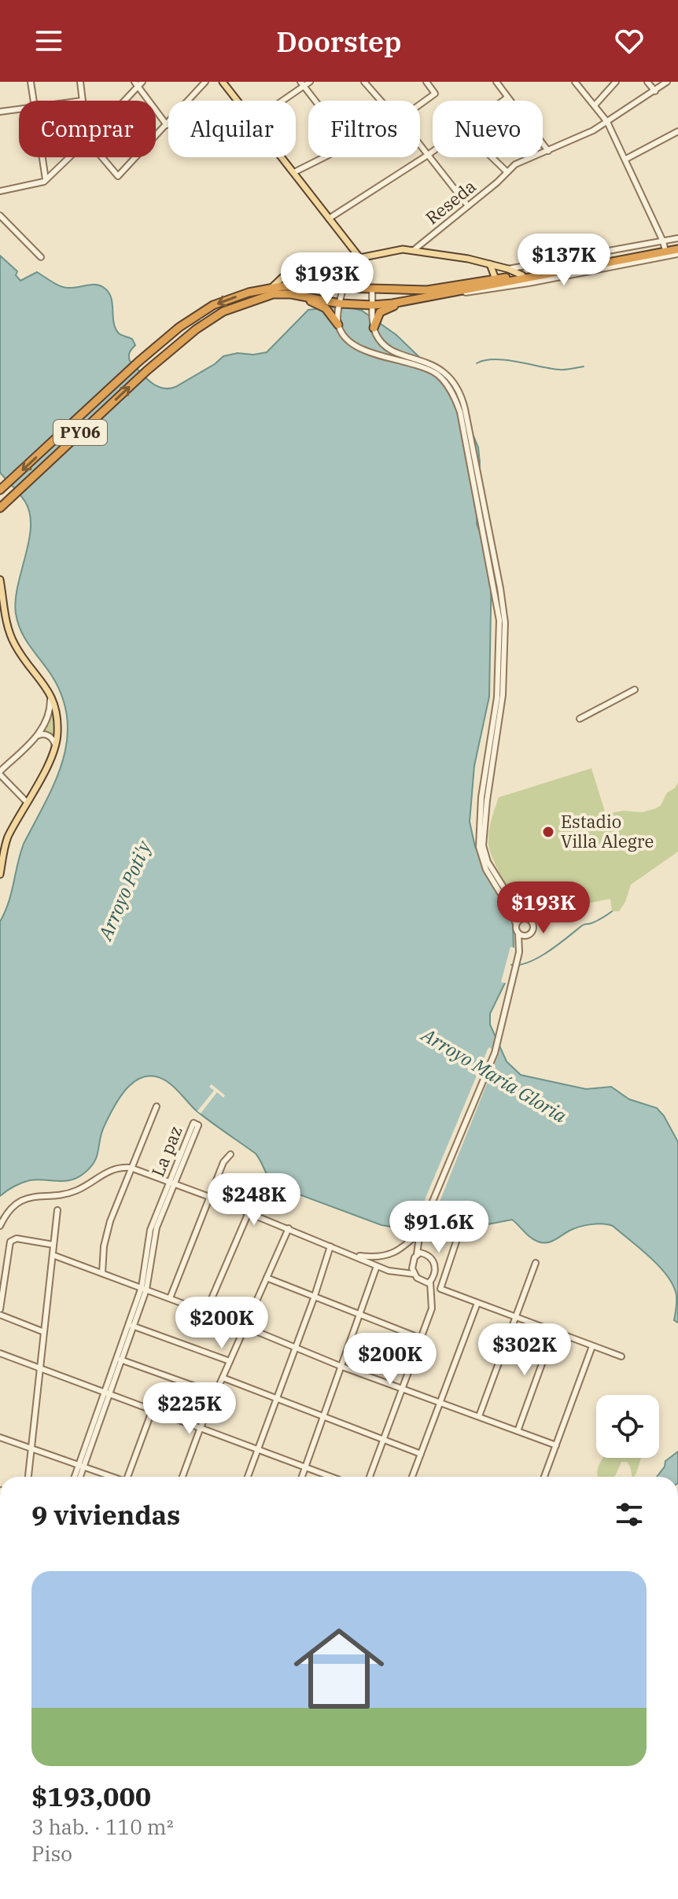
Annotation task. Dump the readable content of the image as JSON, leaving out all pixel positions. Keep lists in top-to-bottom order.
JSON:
{
  "streets": {
    "highway": ["PY06"],
    "street": ["Reseda", "La paz"]
  },
  "water": ["Arroyo Poti'y", "Arroyo María Gloria"],
  "places": ["Estadio Villa Alegre"],
  "page": {
    "header": "Doorstep",
    "chip": [
      "Comprar",
      "Alquilar",
      "Filtros",
      "Nuevo"
    ],
    "price": [
      "$137K",
      "$193K",
      "$193K",
      "$248K",
      "$91.6K",
      "$200K",
      "$302K",
      "$200K",
      "$225K"
    ],
    "heading": "9 viviendas",
    "list": [
      {
        "name": "$193,000",
        "note": "3 hab. · 110 m² · Piso"
      }
    ]
  }
}
